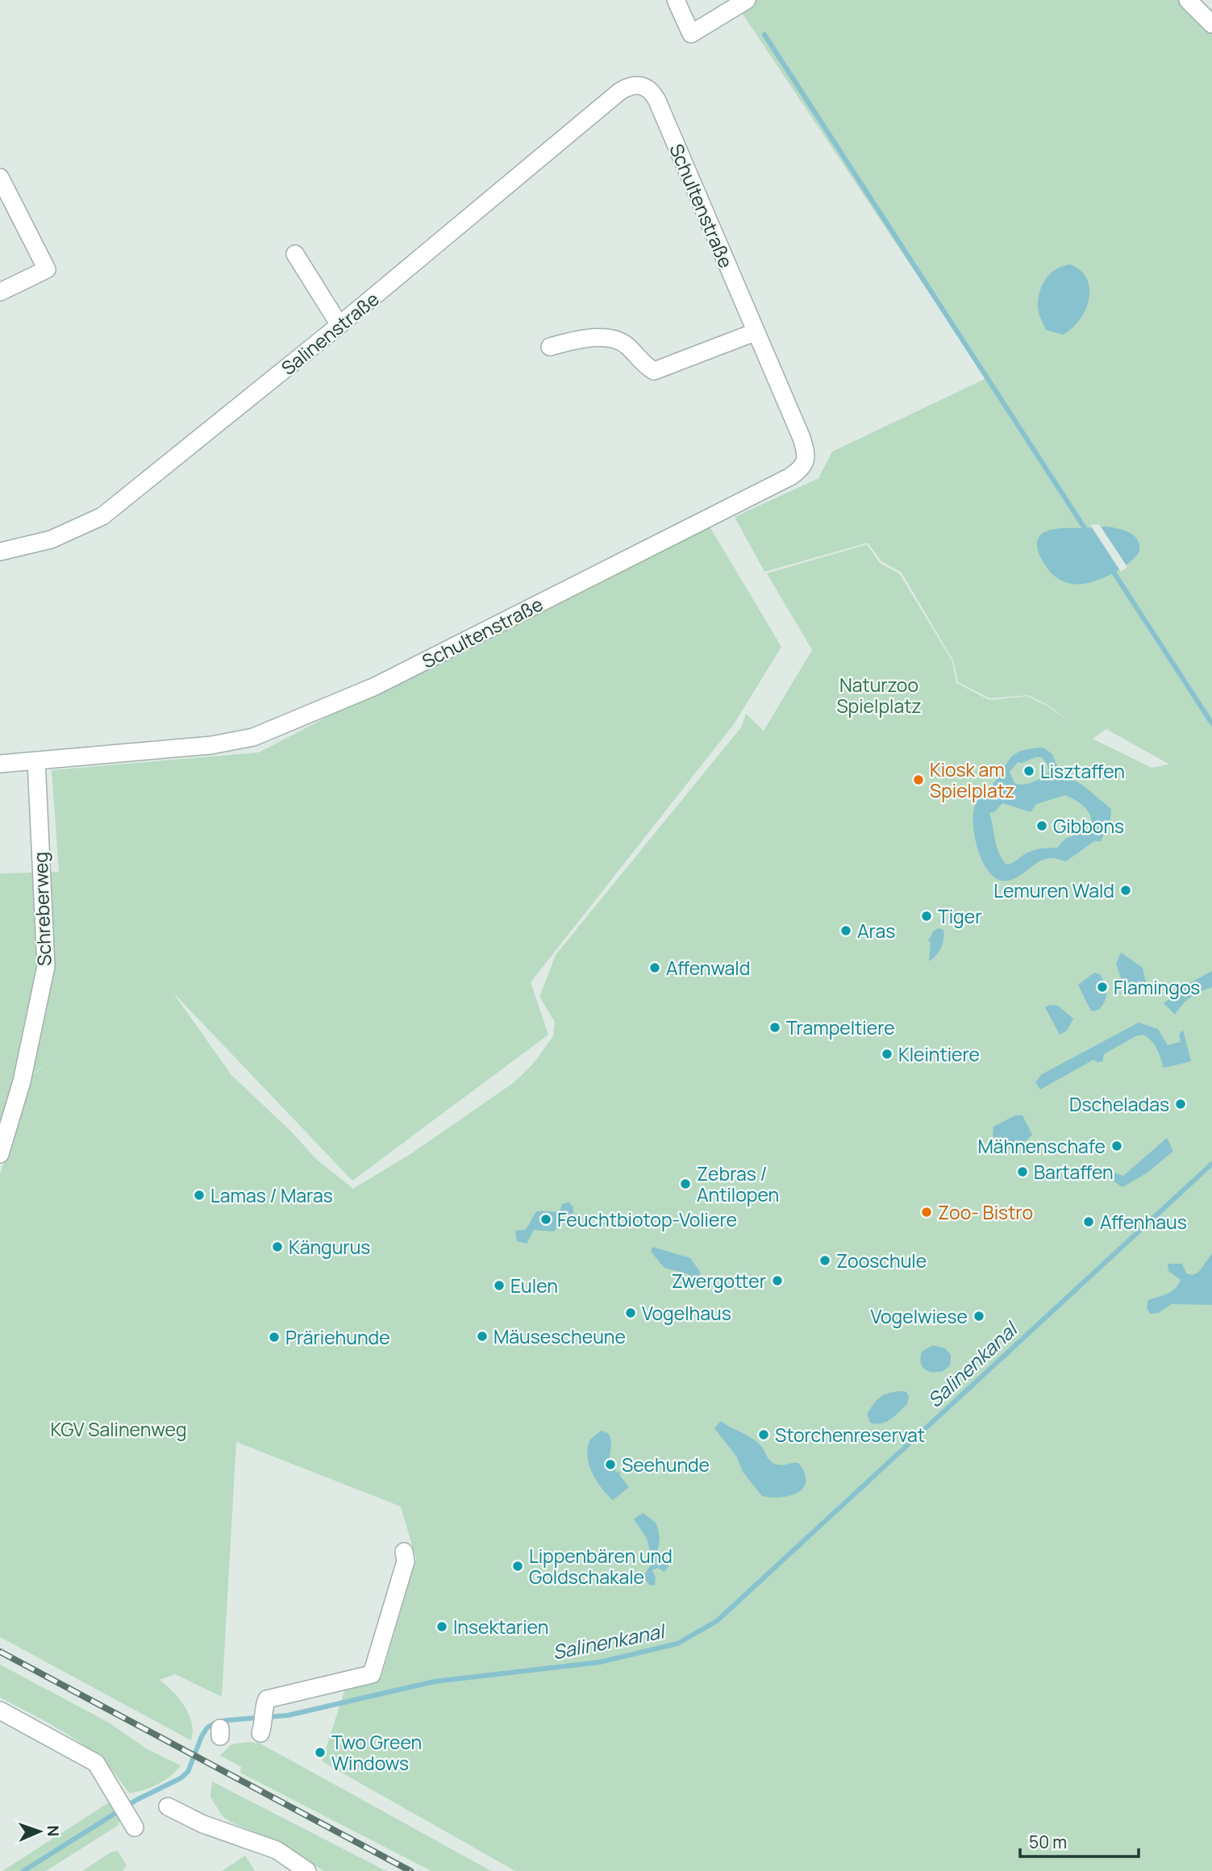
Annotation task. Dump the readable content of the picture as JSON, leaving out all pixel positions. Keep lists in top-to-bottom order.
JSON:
{
  "streets": {
    "street": ["Schultenstraße", "Salinenstraße", "Schreberweg"]
  },
  "crossings": [
    ["Schultenstraße", "Salinenstraße"],
    ["Schultenstraße", "Schreberweg"]
  ],
  "water": ["Salinenkanal"],
  "parks": ["Naturzoo Spielplatz", "KGV Salinenweg"],
  "places": [
    "Lisztaffen",
    "Kiosk am Spielplatz",
    "Gibbons",
    "Lemuren Wald",
    "Tiger",
    "Aras",
    "Affenwald",
    "Flamingos",
    "Trampeltiere",
    "Kleintiere",
    "Dscheladas",
    "Mähnenschafe",
    "Bartaffen",
    "Zebras / Antilopen",
    "Lamas / Maras",
    "Zoo- Bistro",
    "Feuchtbiotop-Voliere",
    "Affenhaus",
    "Kängurus",
    "Zooschule",
    "Zwergotter",
    "Eulen",
    "Vogelhaus",
    "Vogelwiese",
    "Mäusescheune",
    "Präriehunde",
    "Storchenreservat",
    "Seehunde",
    "Lippenbären und Goldschakale",
    "Insektarien",
    "Two Green Windows"
  ],
  "scale_bar": "50 m",
  "north": "right"
}
